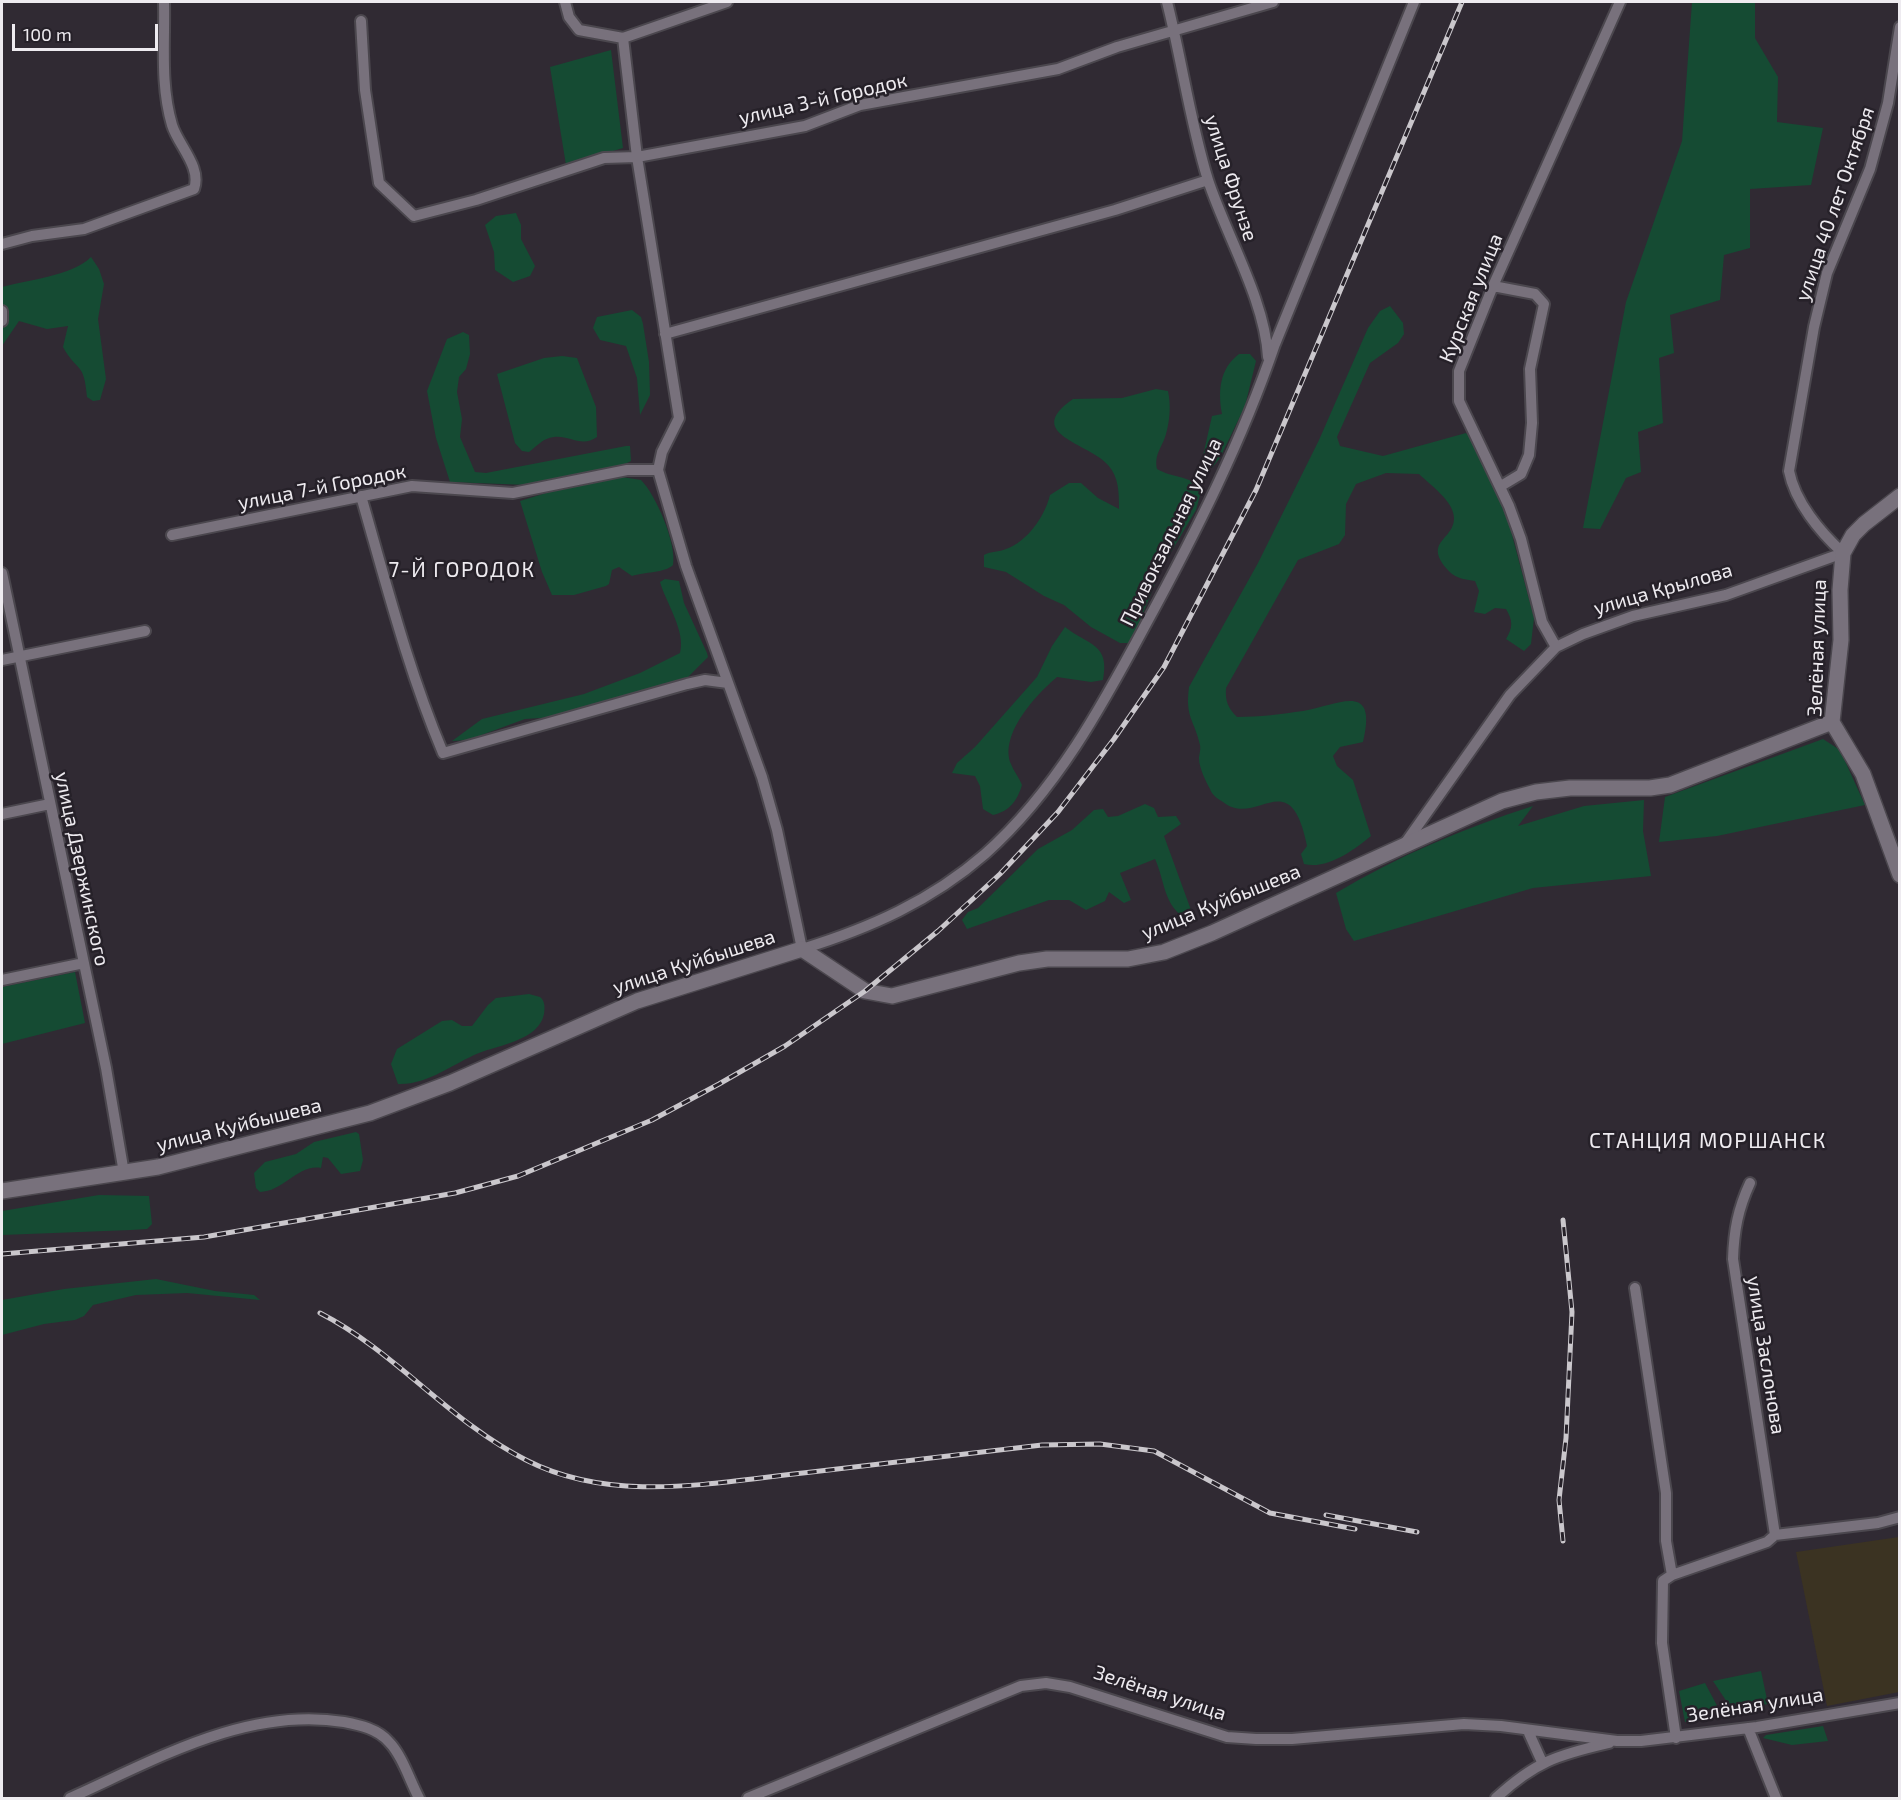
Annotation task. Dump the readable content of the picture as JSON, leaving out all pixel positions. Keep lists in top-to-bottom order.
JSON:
{
  "streets": {
    "street": [
      "улица 3-й Городок",
      "улица Фрунзе",
      "улица 40 лет Октября",
      "Курская улица",
      "улица 7-й Городок",
      "Привокзальная улица",
      "улица Крылова",
      "Зелёная улица",
      "улица Дзержинского",
      "улица Куйбышева",
      "улица Заслонова"
    ]
  },
  "crossings": [
    ["улица 3-й Городок", "улица Фрунзе"],
    ["улица Фрунзе", "Привокзальная улица"],
    ["улица 40 лет Октября", "улица Крылова"],
    ["улица 40 лет Октября", "Зелёная улица"],
    ["Курская улица", "улица Крылова"],
    ["Привокзальная улица", "улица Куйбышева"],
    ["улица Крылова", "Зелёная улица"],
    ["улица Крылова", "улица Куйбышева"],
    ["Зелёная улица", "улица Куйбышева"],
    ["улица Дзержинского", "улица Куйбышева"]
  ],
  "districts": ["7-Й ГОРОДОК", "СТАНЦИЯ МОРШАНСК"],
  "scale_bar": "100 m"
}
